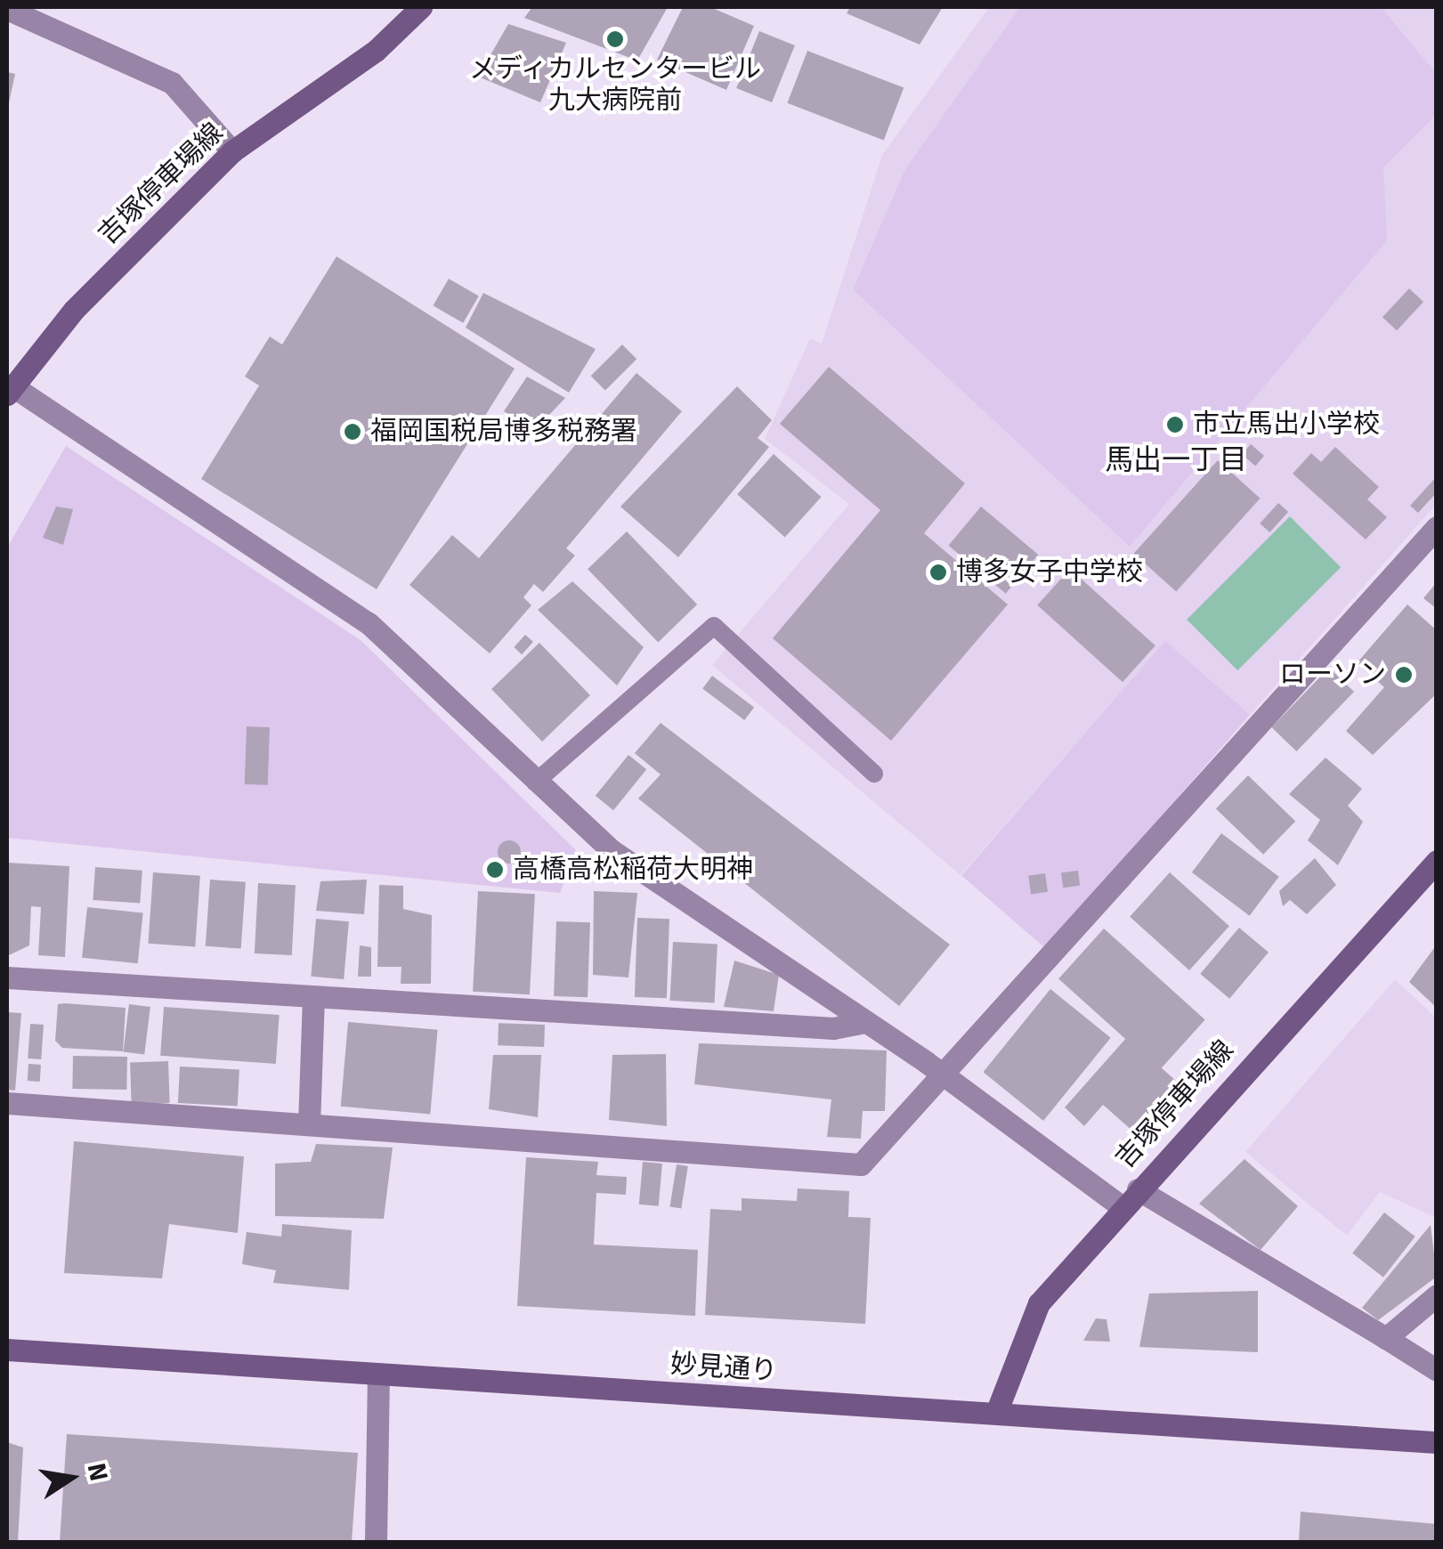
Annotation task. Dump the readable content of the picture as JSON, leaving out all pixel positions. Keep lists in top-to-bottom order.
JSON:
{
  "streets": {
    "main road": ["吉塚停車場線", "妙見通り"]
  },
  "crossings": [
    ["吉塚停車場線", "妙見通り"]
  ],
  "districts": ["馬出一丁目"],
  "places": [
    "メディカルセンタービル 九大病院前",
    "市立馬出小学校",
    "福岡国税局博多税務署",
    "博多女子中学校",
    "ローソン",
    "高橋高松稲荷大明神"
  ],
  "north": "right"
}
